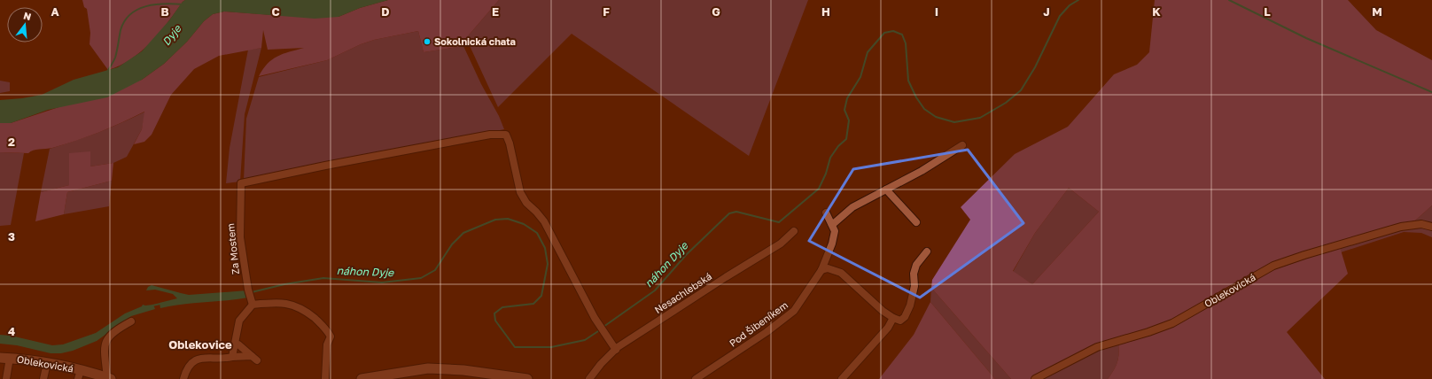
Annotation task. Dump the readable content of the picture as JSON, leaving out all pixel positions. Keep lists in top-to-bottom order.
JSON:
{
  "streets": {
    "street": [
      "Za Mostem",
      "Oblekovická",
      "Nesachlebská",
      "Pod Šibeníkem"
    ]
  },
  "crossings": [
    ["Za Mostem", "Nesachlebská"]
  ],
  "districts": ["Oblekovice"],
  "water": ["Dyje", "náhon Dyje"],
  "places": ["Sokolnická chata"],
  "north": "top",
  "grid": {
    "columns": [
      "A",
      "B",
      "C",
      "D",
      "E",
      "F",
      "G",
      "H",
      "I",
      "J",
      "K",
      "L",
      "M"
    ],
    "rows": ["2", "3", "4"]
  }
}
